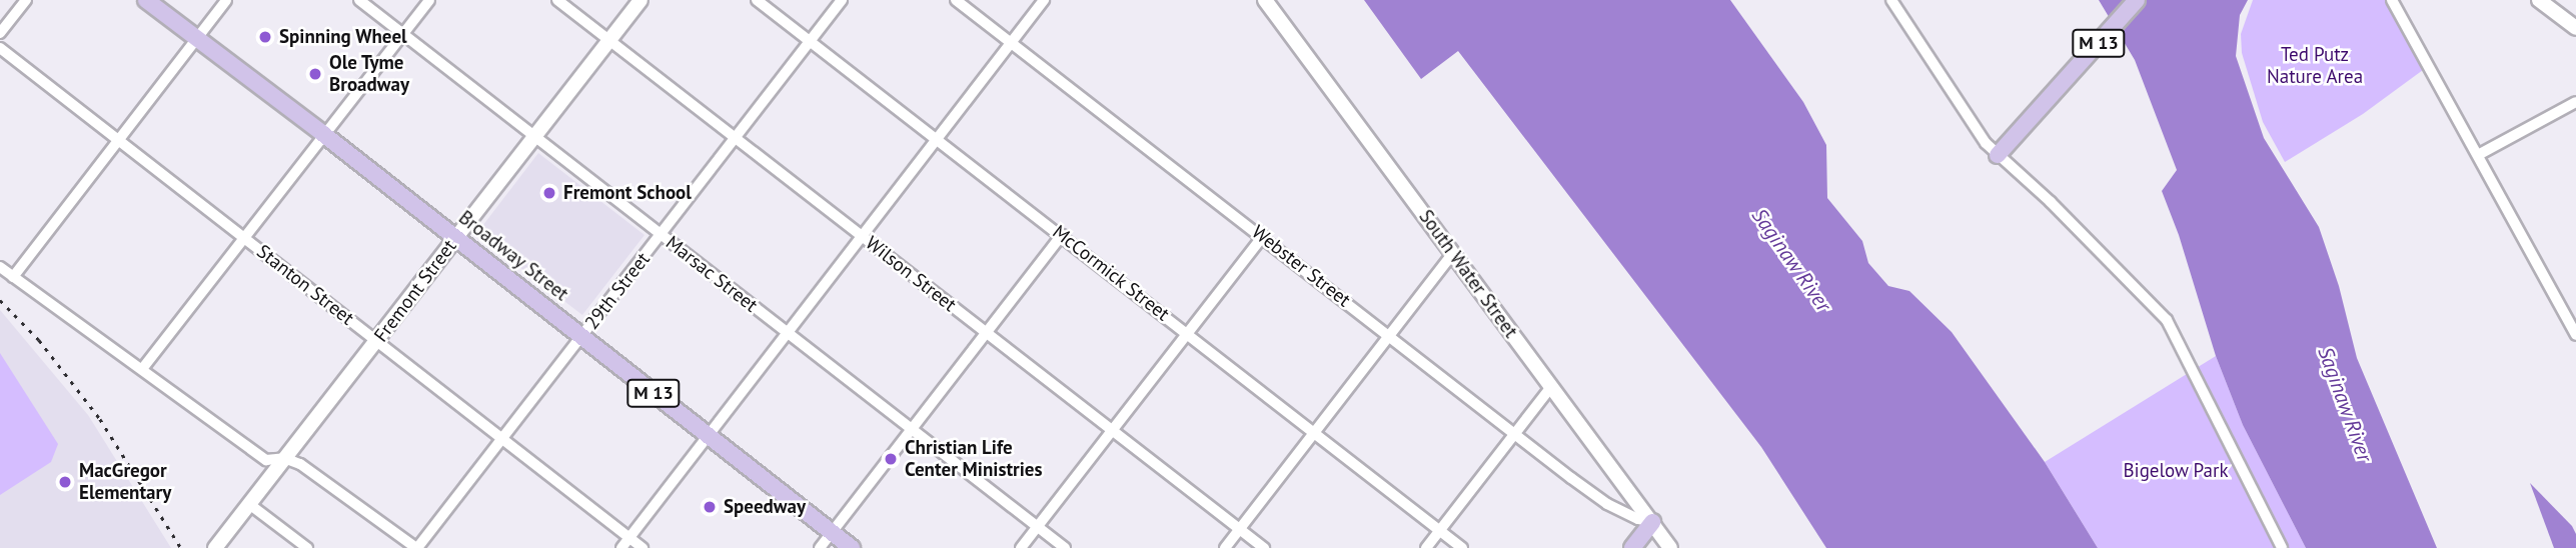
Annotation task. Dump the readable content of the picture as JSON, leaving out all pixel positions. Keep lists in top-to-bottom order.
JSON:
{
  "streets": {
    "main road": ["M 13", "Broadway Street"],
    "street": [
      "Webster Street",
      "McCormick Street",
      "Marsac Street",
      "Wilson Street",
      "South Water Street",
      "Stanton Street",
      "Fremont Street",
      "29th Street"
    ]
  },
  "crossings": [
    ["Broadway Street", "Fremont Street"],
    ["Broadway Street", "29th Street"],
    ["Webster Street", "South Water Street"],
    ["McCormick Street", "29th Street"],
    ["Marsac Street", "Fremont Street"],
    ["Marsac Street", "29th Street"],
    ["Wilson Street", "Fremont Street"],
    ["Wilson Street", "29th Street"],
    ["Stanton Street", "Fremont Street"],
    ["Stanton Street", "29th Street"]
  ],
  "water": ["Saginaw River"],
  "parks": ["Ted Putz Nature Area", "Bigelow Park"],
  "places": [
    "Spinning Wheel",
    "Ole Tyme Broadway",
    "Fremont School",
    "Christian Life Center Ministries",
    "MacGregor Elementary",
    "Speedway"
  ]
}
